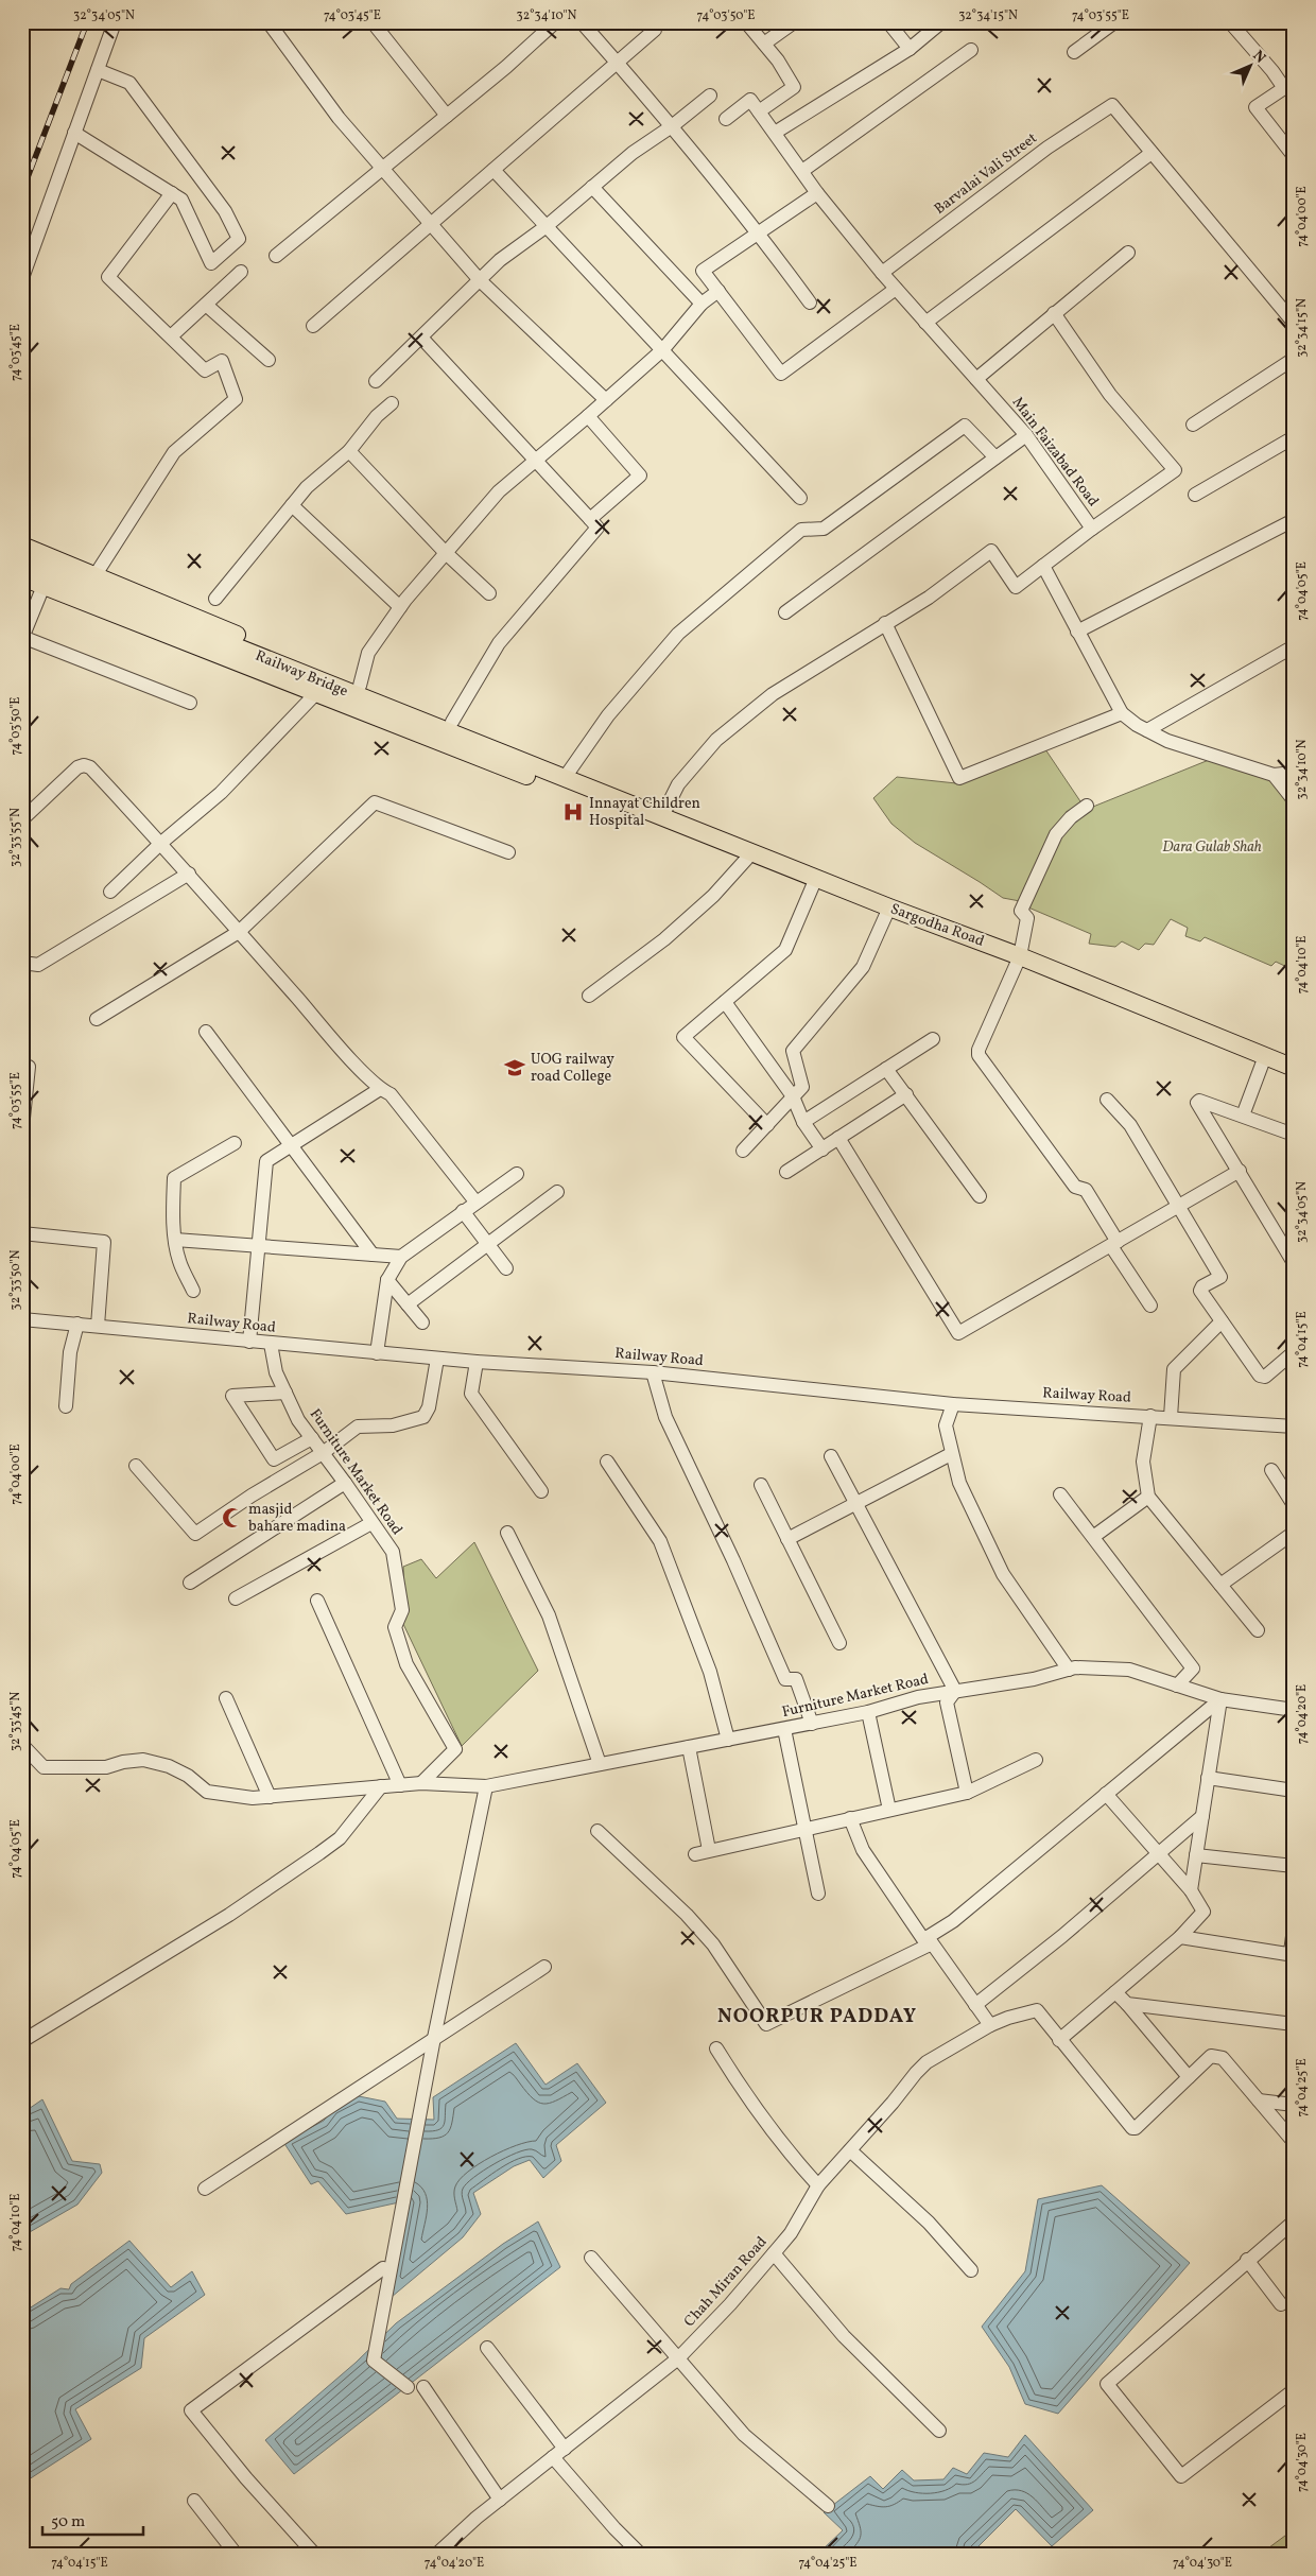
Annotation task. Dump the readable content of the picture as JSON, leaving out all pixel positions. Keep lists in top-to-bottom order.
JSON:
{
  "streets": {
    "main road": ["Railway Bridge", "Sargodha Road"],
    "street": [
      "Barvalai Vali Street",
      "Main Faizabad Road",
      "Railway Road",
      "Furniture Market Road",
      "Chah Miran Road"
    ]
  },
  "crossings": [
    ["Barvalai Vali Street", "Main Faizabad Road"],
    ["Railway Bridge", "Sargodha Road"],
    ["Railway Road", "Furniture Market Road"]
  ],
  "districts": ["NOORPUR PADDAY"],
  "parks": ["Dara Gulab Shah"],
  "places": {
    "hospital": ["Innayat Children Hospital"],
    "school or university": ["UOG railway road College"],
    "mosque": ["masjid bahare madina"]
  },
  "scale_bar": "50 m",
  "north": "top right",
  "coordinates": [
    "32°34'05\"N",
    "74°03'45\"E",
    "32°34'10\"N",
    "74°03'50\"E",
    "32°34'15\"N",
    "74°03'55\"E",
    "74°04'00\"E",
    "74°04'05\"E",
    "32°33'55\"N",
    "74°04'10\"E",
    "32°33'50\"N",
    "74°04'15\"E",
    "74°04'20\"E",
    "32°33'45\"N",
    "74°04'25\"E",
    "74°04'30\"E"
  ]
}
